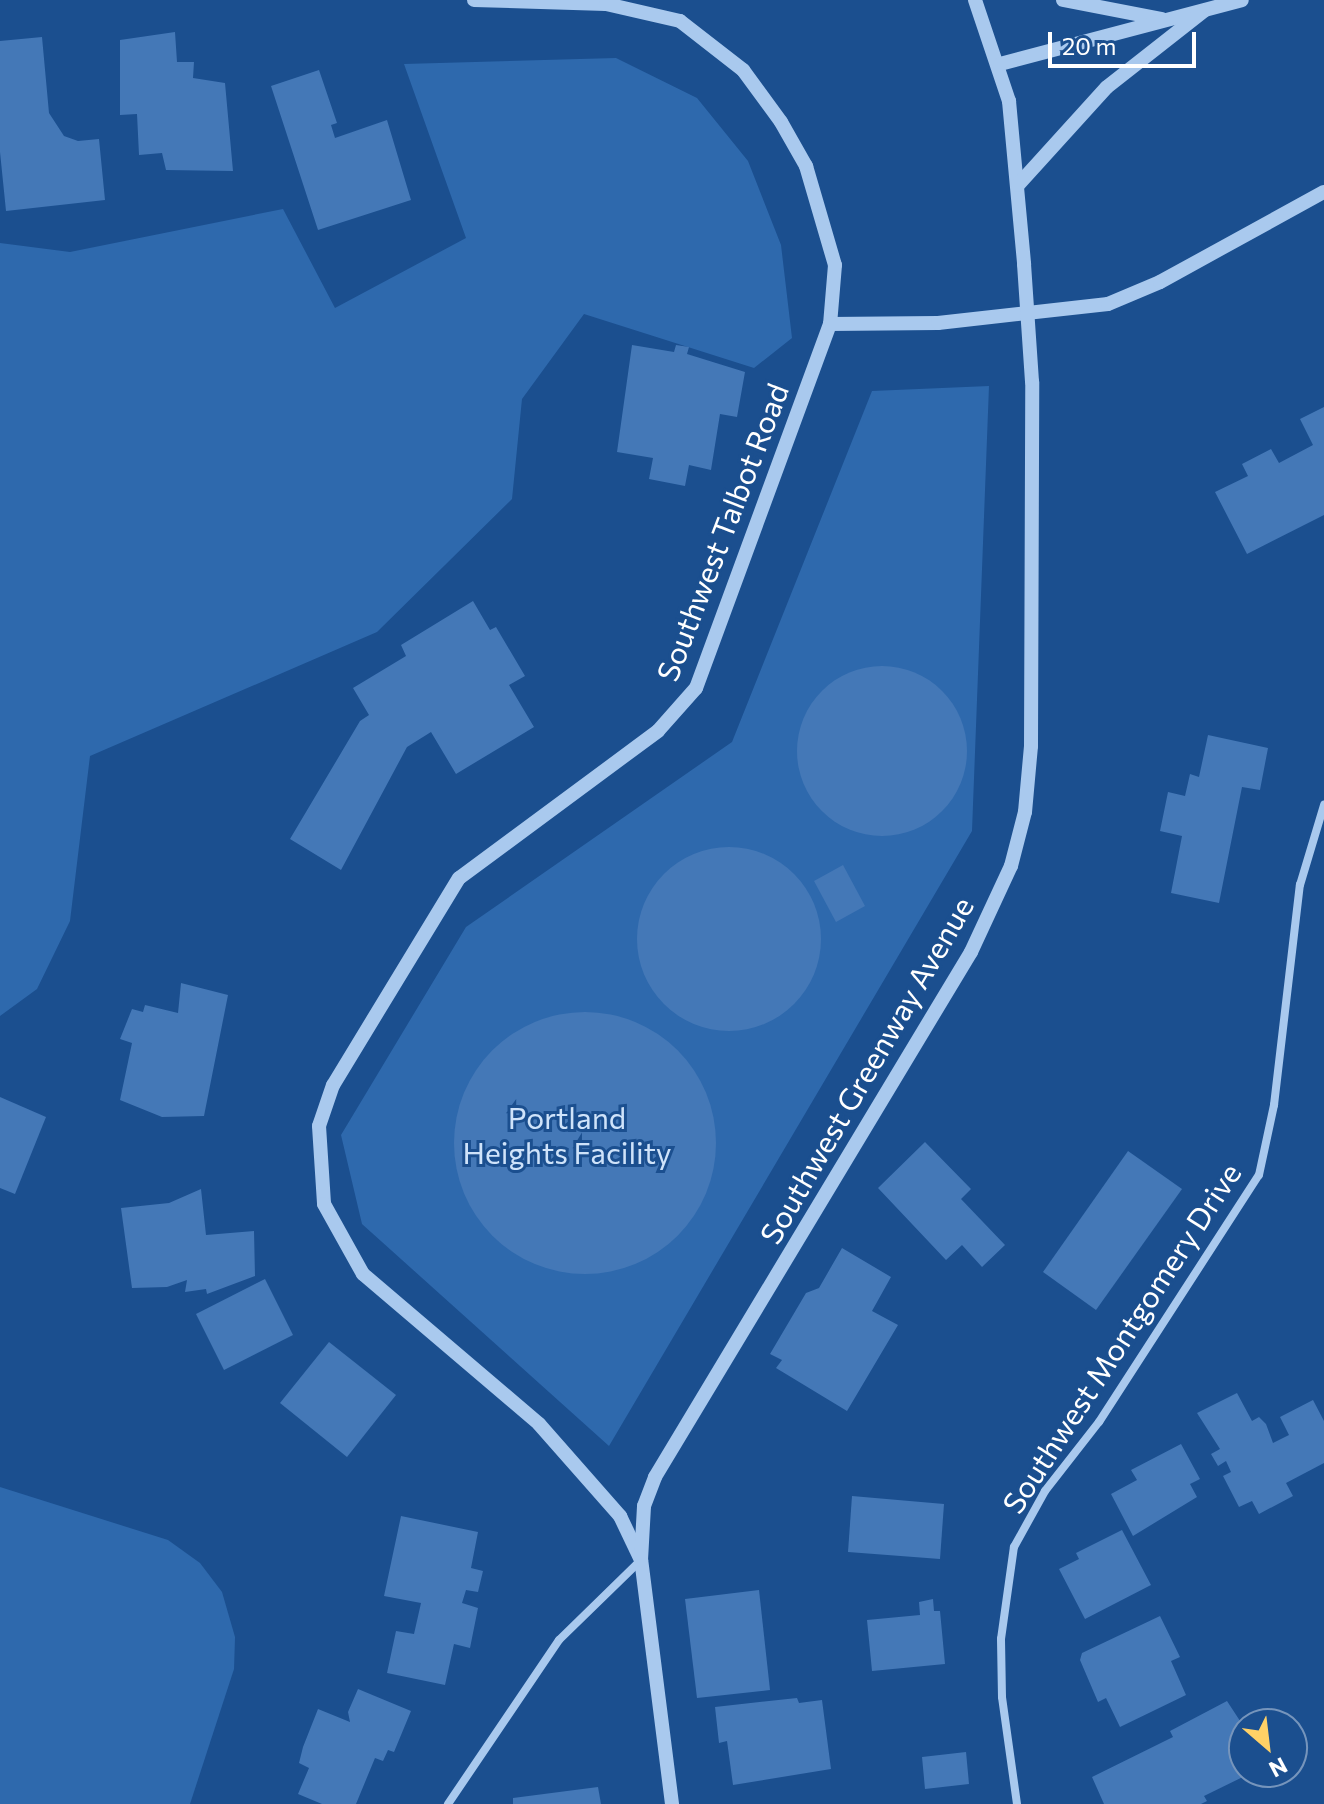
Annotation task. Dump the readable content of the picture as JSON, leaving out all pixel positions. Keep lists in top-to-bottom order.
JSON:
{
  "streets": {
    "street": ["Southwest Talbot Road", "Southwest Greenway Avenue", "Southwest Montgomery Drive"]
  },
  "crossings": [
    ["Southwest Talbot Road", "Southwest Greenway Avenue"]
  ],
  "parks": ["Portland Heights Facility"],
  "scale_bar": "20 m",
  "north": "bottom right"
}
